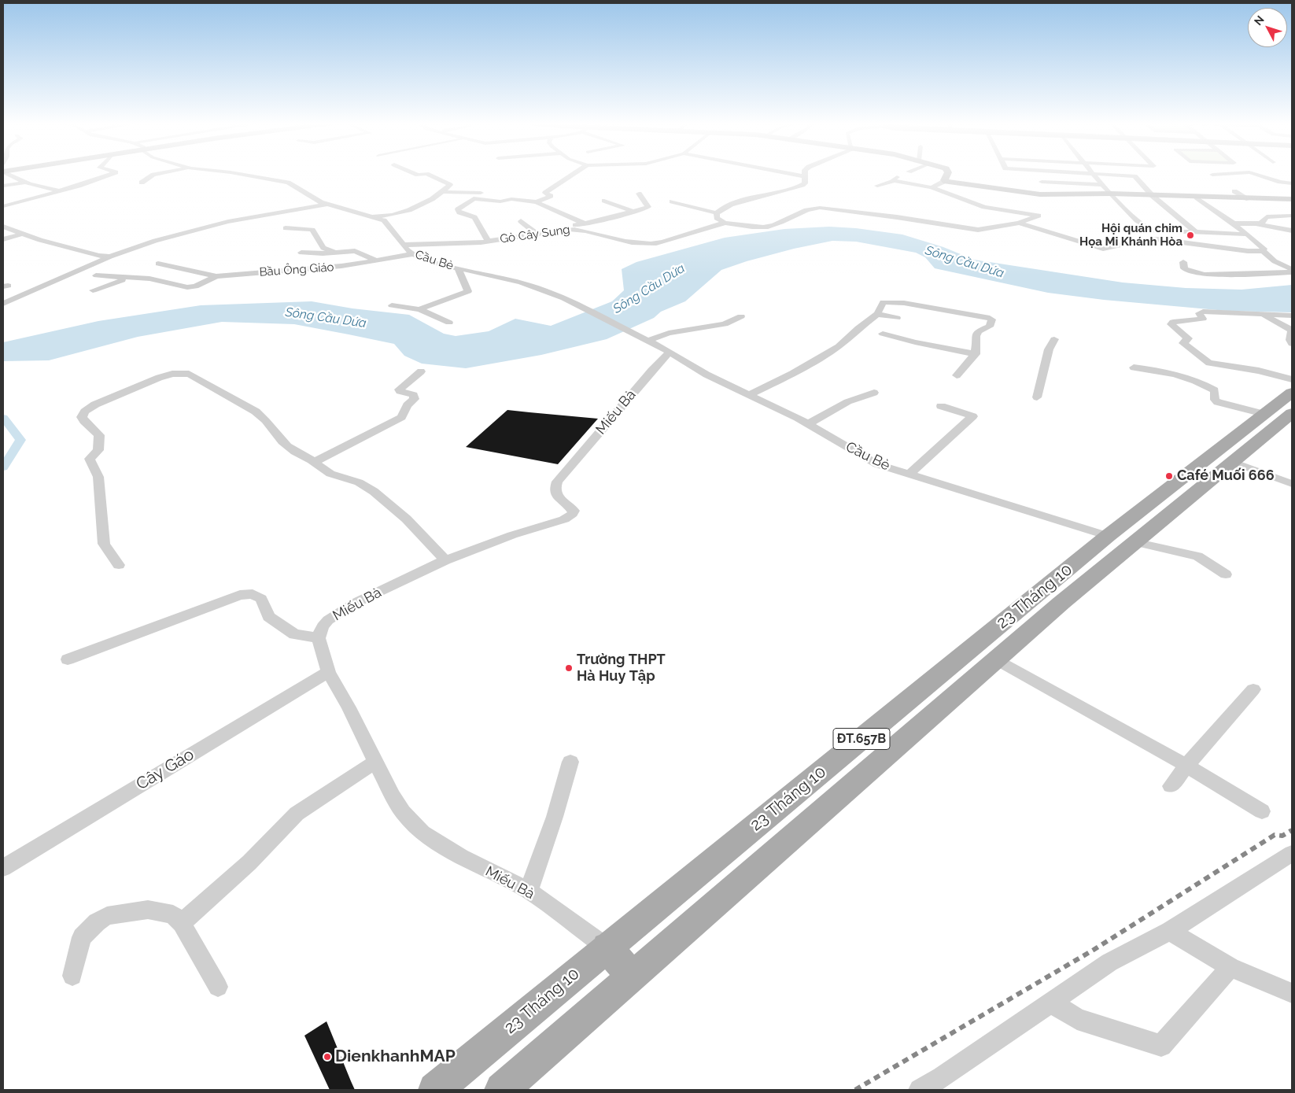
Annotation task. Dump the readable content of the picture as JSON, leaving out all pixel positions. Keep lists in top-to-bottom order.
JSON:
{
  "streets": {
    "main road": ["23 Tháng 10", "ĐT.657B"],
    "street": [
      "Gò Cây Sung",
      "Cầu Bè",
      "Bầu Ông Giáo",
      "Miếu Bà",
      "Cây Gáo"
    ]
  },
  "crossings": [
    ["Gò Cây Sung", "Cầu Bè"],
    ["Cầu Bè", "Bầu Ông Giáo"],
    ["Cầu Bè", "Miếu Bà"],
    ["Cầu Bè", "23 Tháng 10"],
    ["Miếu Bà", "23 Tháng 10"],
    ["Miếu Bà", "Cây Gáo"]
  ],
  "water": ["Sông Cầu Dứa"],
  "places": [
    "Hội quán chim Họa Mi Khánh Hòa",
    "Café Muối 666",
    "Trường THPT Hà Huy Tập",
    "DienkhanhMAP"
  ],
  "north": "top left"
}
